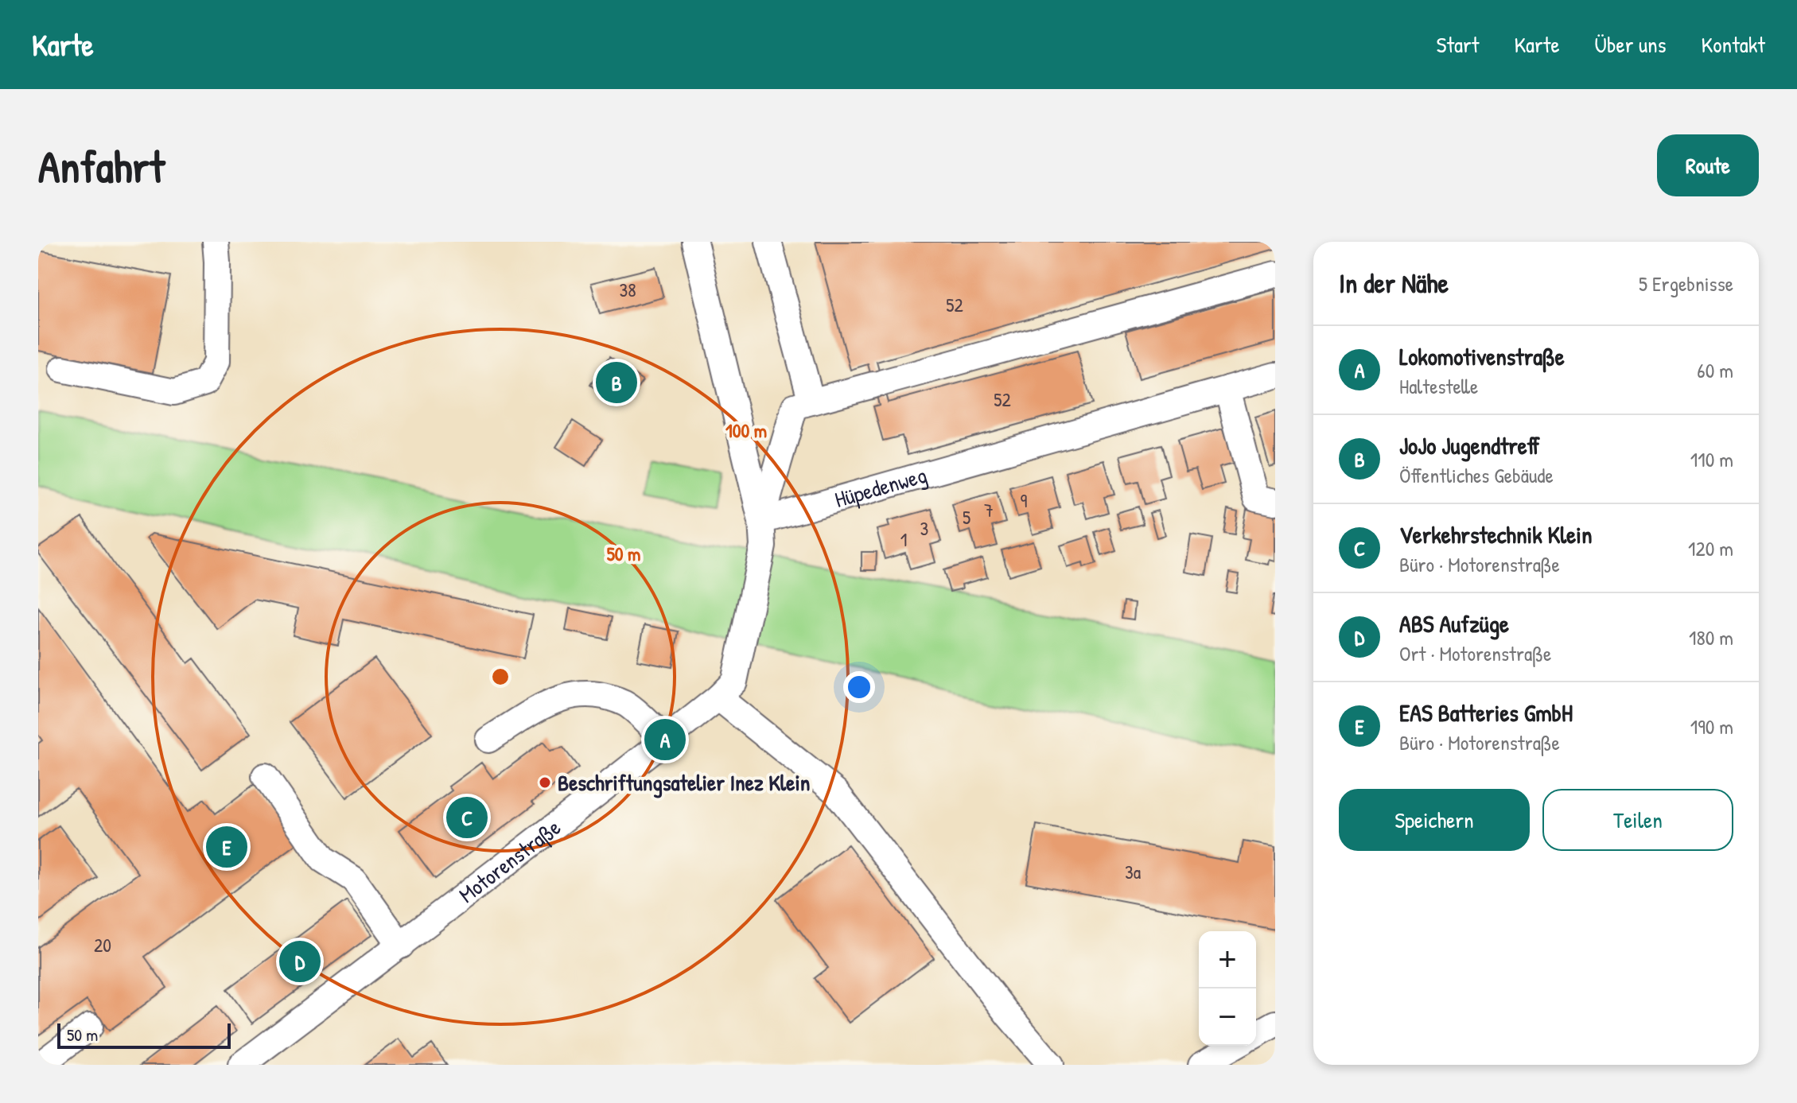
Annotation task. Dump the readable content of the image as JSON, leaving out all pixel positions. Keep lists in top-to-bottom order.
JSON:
{
  "streets": {
    "street": ["Hüpedenweg", "Motorenstraße"]
  },
  "crossings": [
    ["Hüpedenweg", "Motorenstraße"]
  ],
  "places": ["Beschriftungsatelier Inez Klein"],
  "house_numbers": [
    "38",
    "52",
    "52",
    "9",
    "7",
    "5",
    "3",
    "1",
    "3a",
    "20"
  ],
  "scale_bar": "50 m",
  "page": {
    "header": "Karte",
    "nav": [
      "Start",
      "Karte",
      "Über uns",
      "Kontakt"
    ],
    "buttons": [
      "Route",
      ["Speichern", "Teilen"]
    ],
    "title": "Anfahrt",
    "heading": ["In der Nähe", "5 Ergebnisse"],
    "list": [
      {
        "mark": "A",
        "name": "Lokomotivenstraße",
        "note": "Haltestelle",
        "value": "60 m"
      },
      {
        "mark": "B",
        "name": "JoJo Jugendtreff",
        "note": "Öffentliches Gebäude",
        "value": "110 m"
      },
      {
        "mark": "C",
        "name": "Verkehrstechnik Klein",
        "note": "Büro · Motorenstraße",
        "value": "120 m"
      },
      {
        "mark": "D",
        "name": "ABS Aufzüge",
        "note": "Ort · Motorenstraße",
        "value": "180 m"
      },
      {
        "mark": "E",
        "name": "EAS Batteries GmbH",
        "note": "Büro · Motorenstraße",
        "value": "190 m"
      }
    ],
    "pins": [
      "B",
      "A",
      "C",
      "E",
      "D"
    ],
    "map_buttons": ["+", "−"],
    "scale": "50 m"
  },
  "rings": ["100 m", "50 m"]
}
